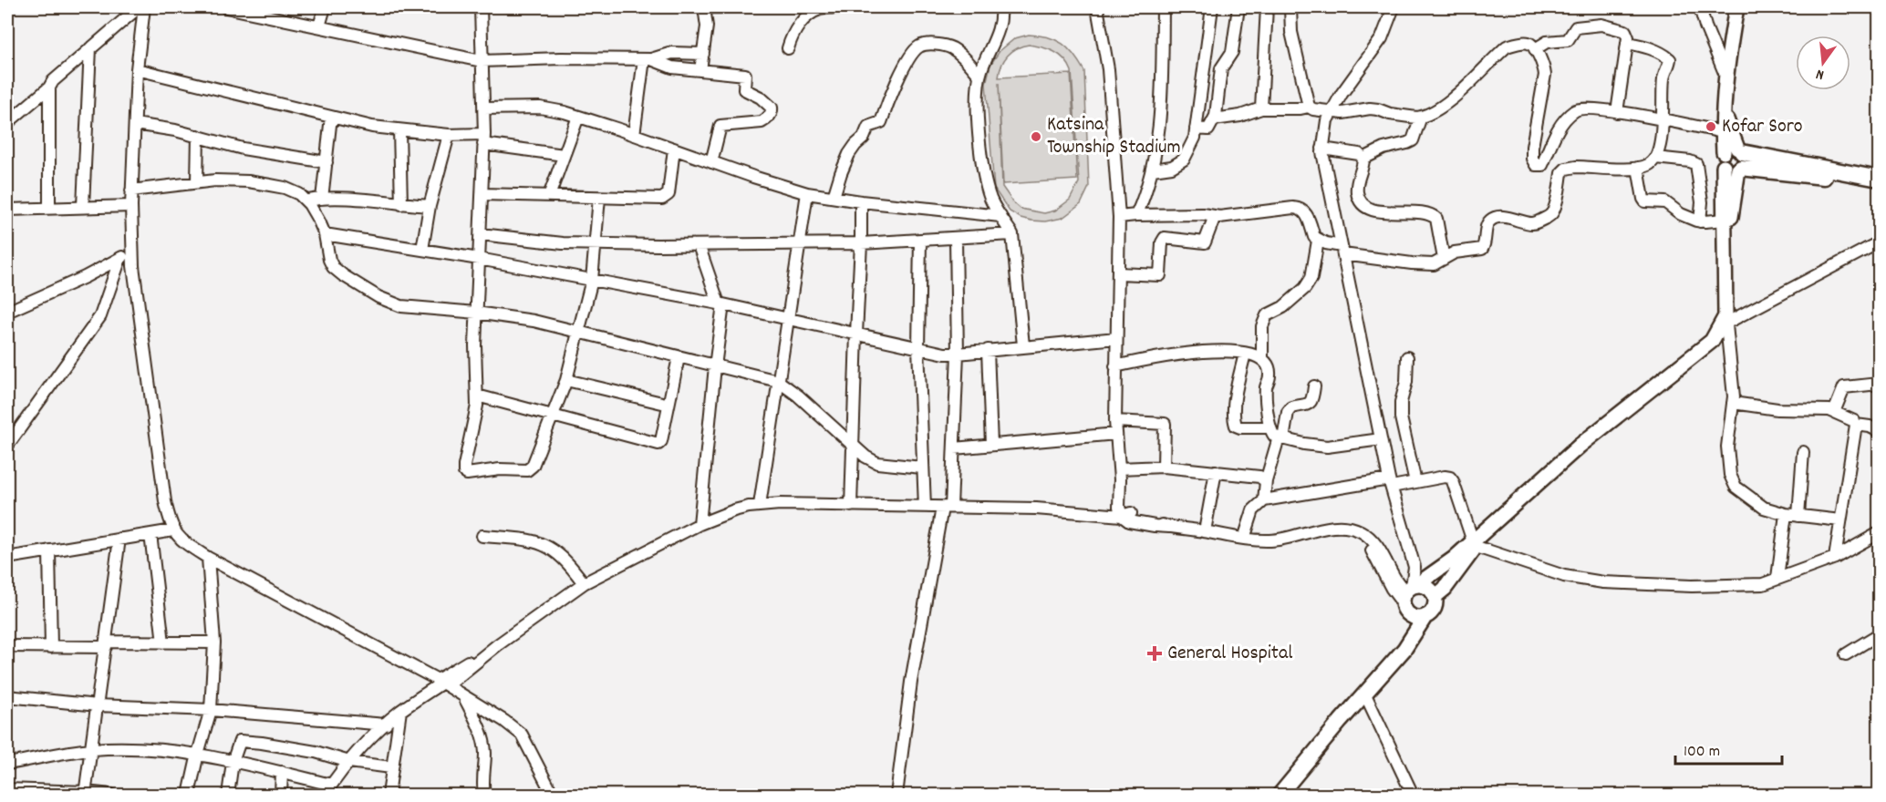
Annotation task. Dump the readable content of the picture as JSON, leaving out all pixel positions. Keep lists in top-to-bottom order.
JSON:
{
  "places": {
    "other": ["Kofar Soro", "Katsina Township Stadium"],
    "health": ["General Hospital"]
  },
  "scale_bar": "100 m",
  "north": "bottom"
}
